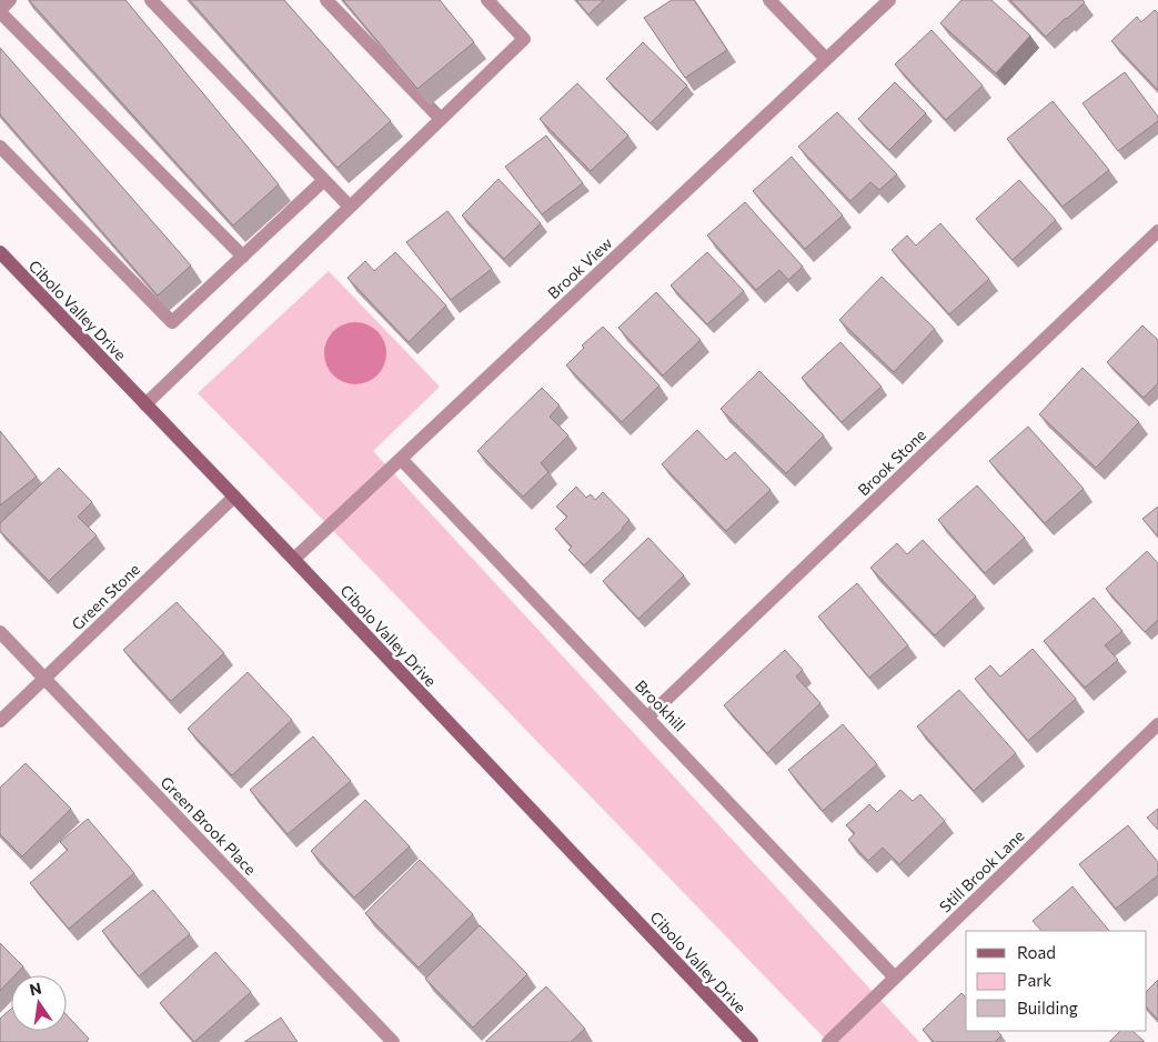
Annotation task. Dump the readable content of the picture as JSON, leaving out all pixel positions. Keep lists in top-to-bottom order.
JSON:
{
  "streets": {
    "main road": ["Cibolo Valley Drive"],
    "street": [
      "Brook View",
      "Brook Stone",
      "Green Stone",
      "Brookhill",
      "Green Brook Place",
      "Still Brook Lane"
    ]
  },
  "crossings": [
    ["Brook View", "Cibolo Valley Drive"],
    ["Brook View", "Brookhill"],
    ["Cibolo Valley Drive", "Green Stone"],
    ["Brook Stone", "Brookhill"],
    ["Green Stone", "Green Brook Place"],
    ["Brookhill", "Still Brook Lane"]
  ],
  "legend": ["Road", "Park", "Building"],
  "north": "top"
}
